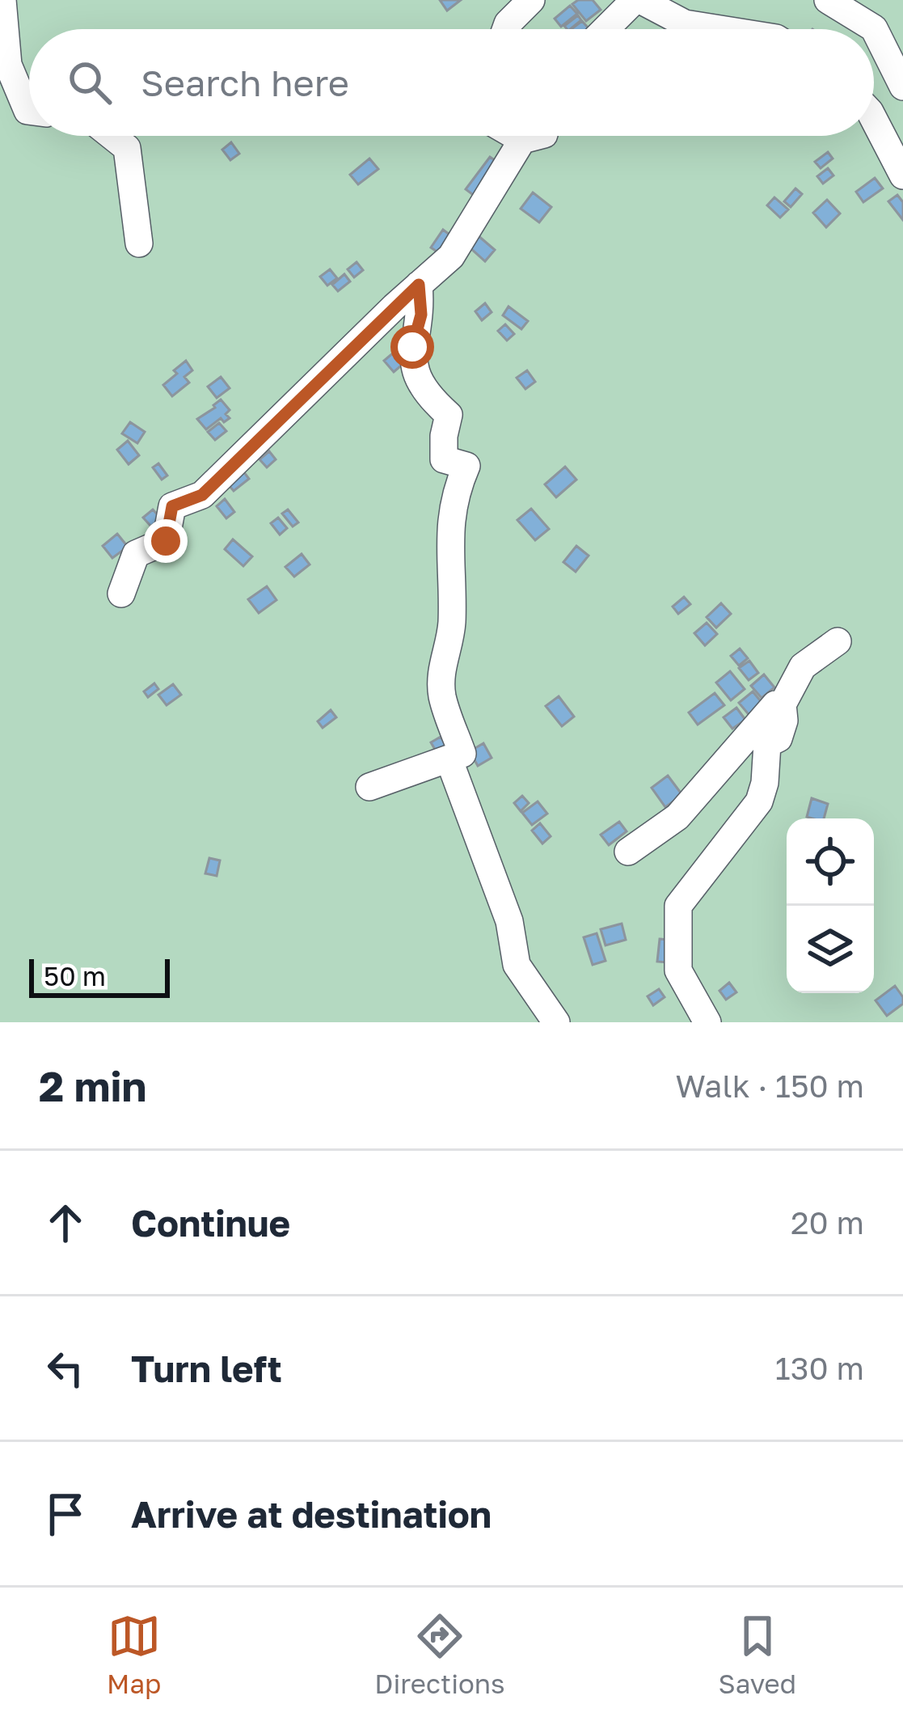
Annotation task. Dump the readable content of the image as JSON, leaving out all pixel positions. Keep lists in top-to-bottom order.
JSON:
{
  "scale_bar": "50 m",
  "page": {
    "search": "Search here",
    "scale": "50 m",
    "heading": ["2 min", "Walk · 150 m"],
    "list": [
      ["Continue", "20 m"],
      ["Turn left", "130 m"],
      "Arrive at destination"
    ],
    "nav": ["Map", "Directions", "Saved"]
  }
}
